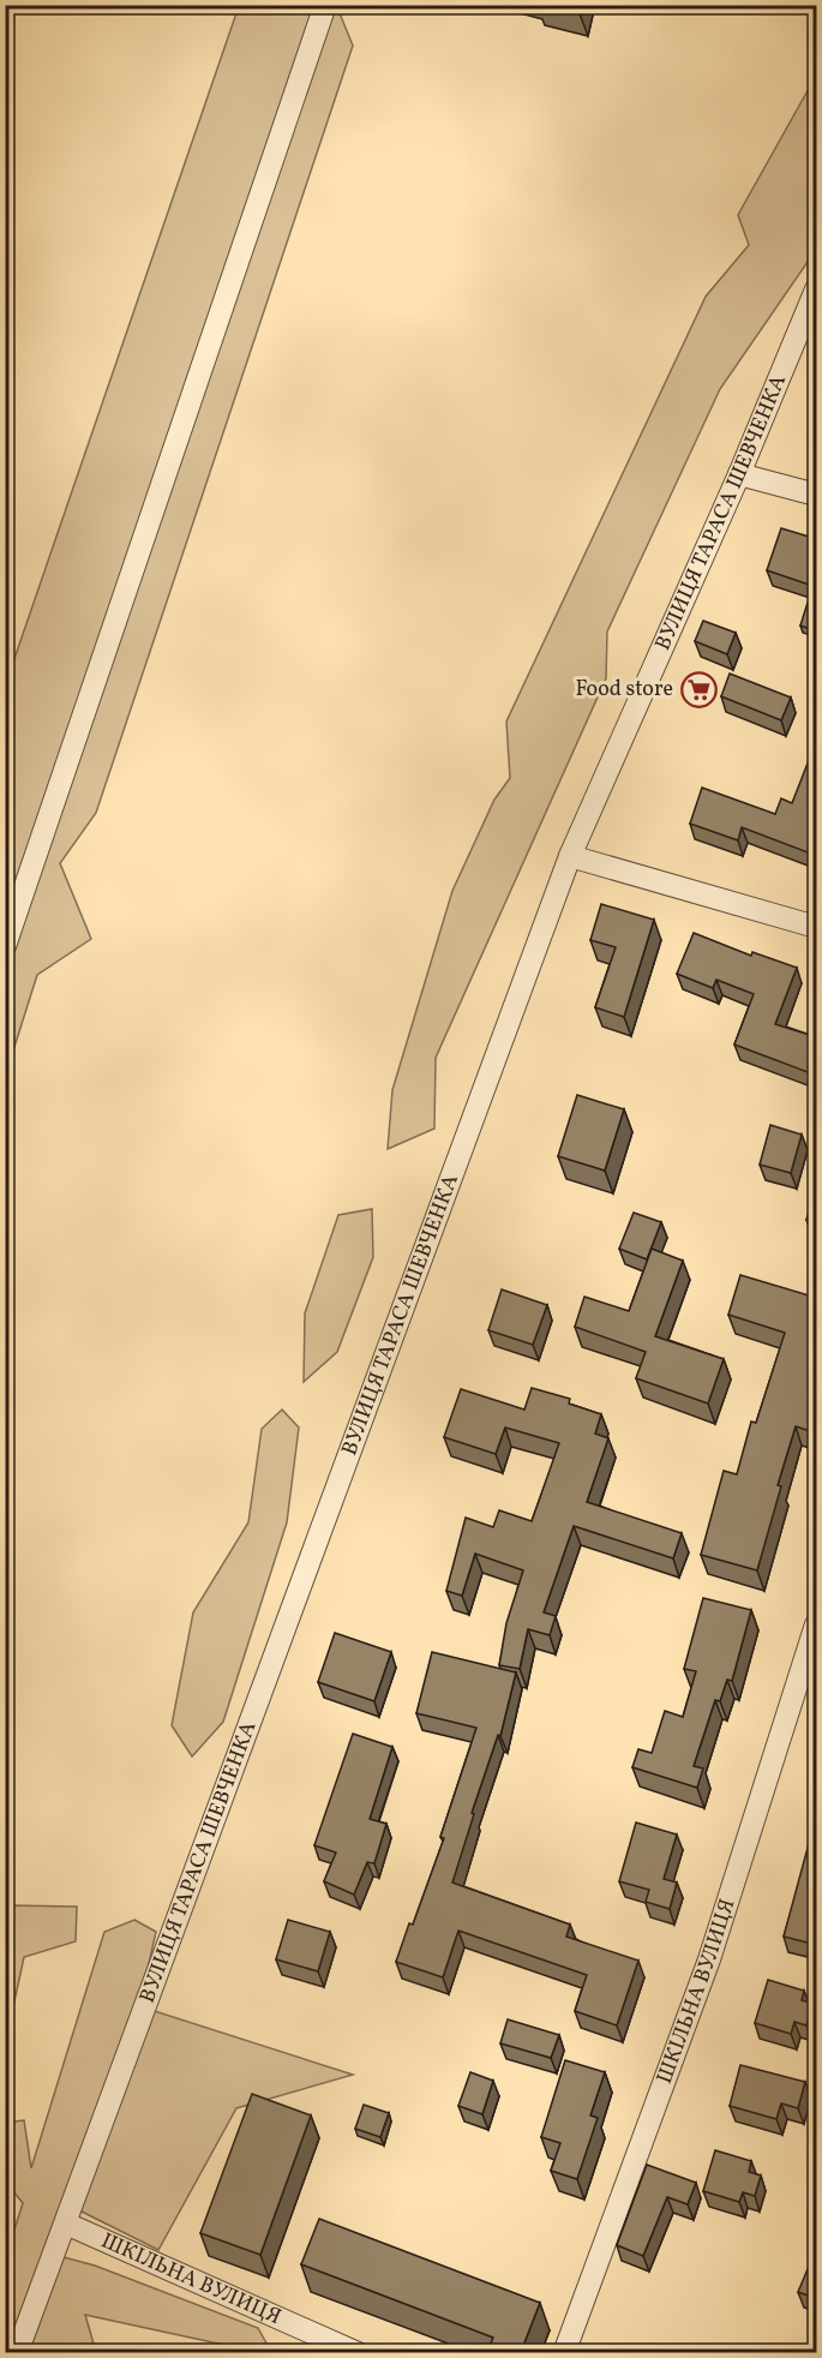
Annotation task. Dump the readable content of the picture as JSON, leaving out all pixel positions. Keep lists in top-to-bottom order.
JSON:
{
  "streets": {
    "street": ["ВУЛИЦЯ ТАРАСА ШЕВЧЕНКА", "ШКІЛЬНА ВУЛИЦЯ"]
  },
  "crossings": [
    ["ВУЛИЦЯ ТАРАСА ШЕВЧЕНКА", "ШКІЛЬНА ВУЛИЦЯ"]
  ],
  "places": {
    "supermarket": ["Food store"]
  }
}
